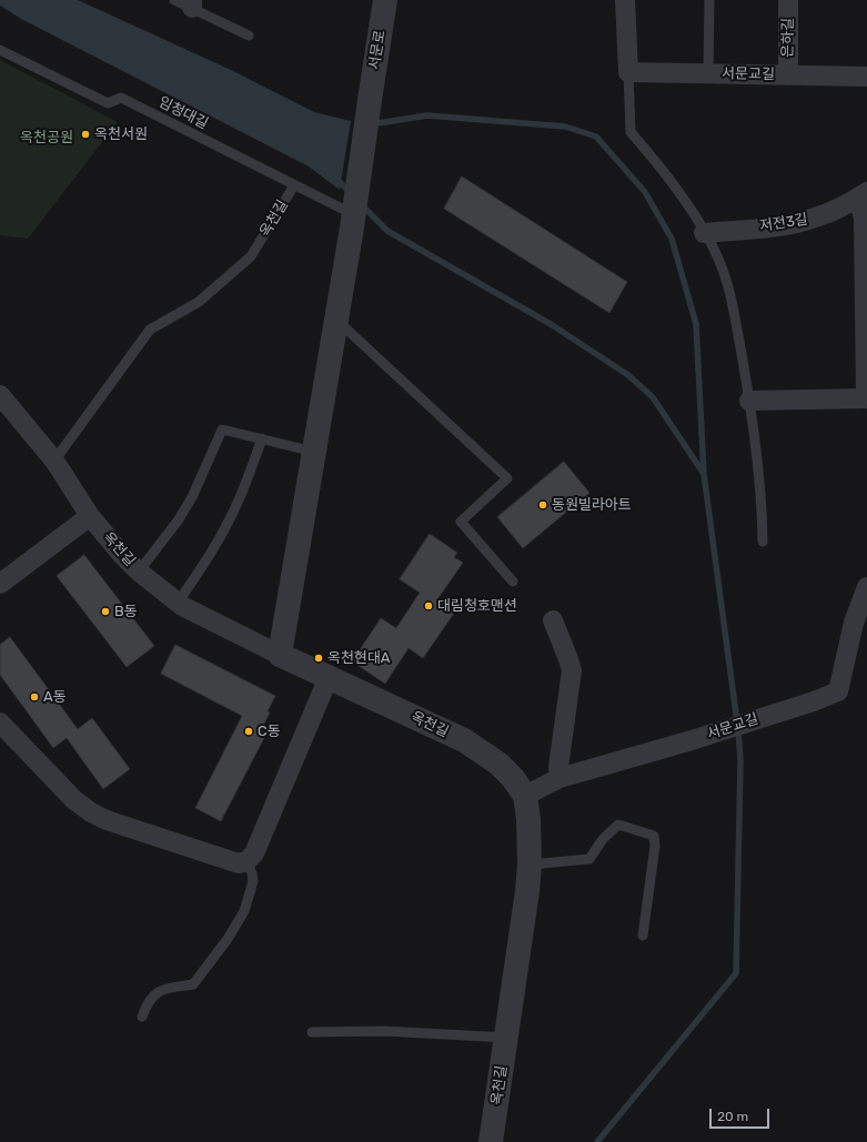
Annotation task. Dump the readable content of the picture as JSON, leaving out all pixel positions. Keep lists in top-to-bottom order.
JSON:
{
  "streets": {
    "street": [
      "은하길",
      "서문로",
      "서문교길",
      "옥천길",
      "저전3길"
    ],
    "lane": ["임청대길"]
  },
  "crossings": [
    ["은하길", "서문교길"],
    ["서문로", "임청대길"],
    ["서문로", "옥천길"],
    ["서문교길", "옥천길"],
    ["임청대길", "옥천길"]
  ],
  "parks": ["옥천공원"],
  "places": [
    "옥천서원",
    "동원빌라아트",
    "대림청호맨션",
    "B동",
    "옥천현대A",
    "A동",
    "C동"
  ],
  "scale_bar": "20 m"
}
